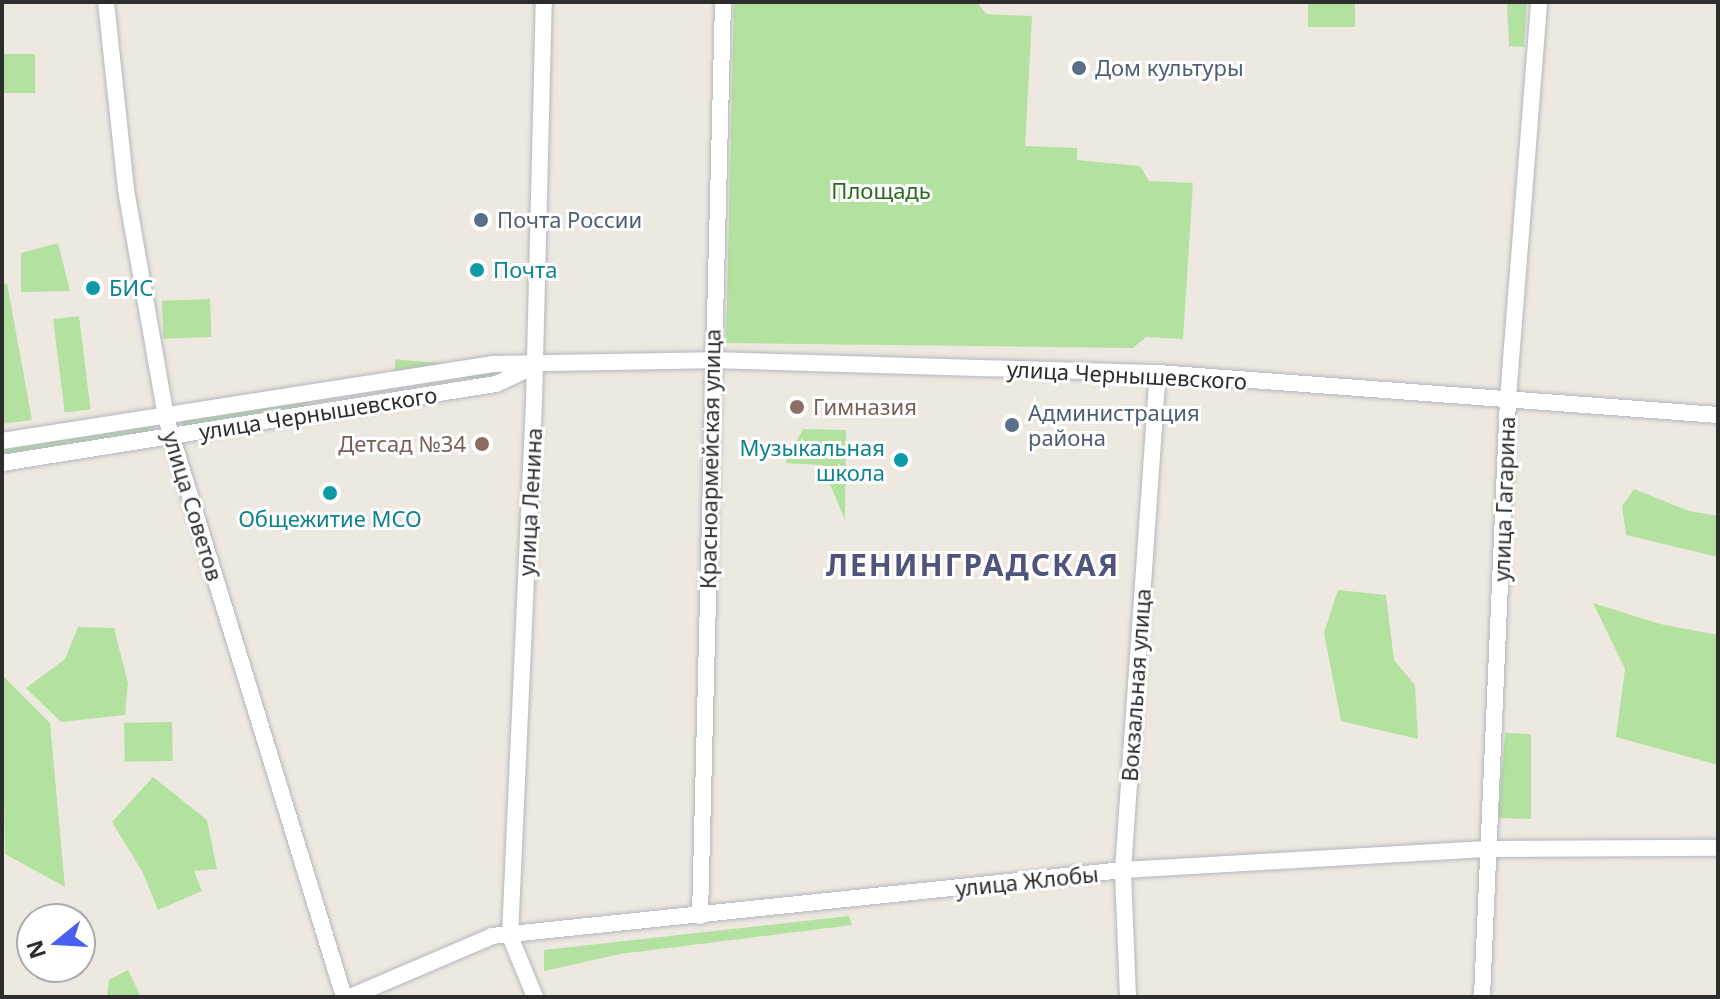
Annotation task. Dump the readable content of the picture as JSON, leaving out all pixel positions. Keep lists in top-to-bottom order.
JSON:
{
  "streets": {
    "street": [
      "улица Чернышевского",
      "Красноармейская улица",
      "улица Гагарина",
      "улица Ленина",
      "улица Советов",
      "Вокзальная улица",
      "улица Жлобы"
    ]
  },
  "crossings": [
    ["улица Чернышевского", "Красноармейская улица"],
    ["улица Чернышевского", "улица Гагарина"],
    ["улица Чернышевского", "улица Ленина"],
    ["улица Чернышевского", "улица Советов"],
    ["улица Чернышевского", "Вокзальная улица"],
    ["Красноармейская улица", "улица Жлобы"],
    ["улица Гагарина", "улица Жлобы"],
    ["улица Ленина", "улица Жлобы"],
    ["улица Советов", "улица Жлобы"],
    ["Вокзальная улица", "улица Жлобы"]
  ],
  "districts": ["ЛЕНИНГРАДСКАЯ"],
  "parks": ["Площадь"],
  "places": [
    "Дом культуры",
    "Почта России",
    "Почта",
    "БИС",
    "Гимназия",
    "Администрация района",
    "Детсад №34",
    "Музыкальная школа",
    "Общежитие МСО"
  ],
  "north": "left"
}
